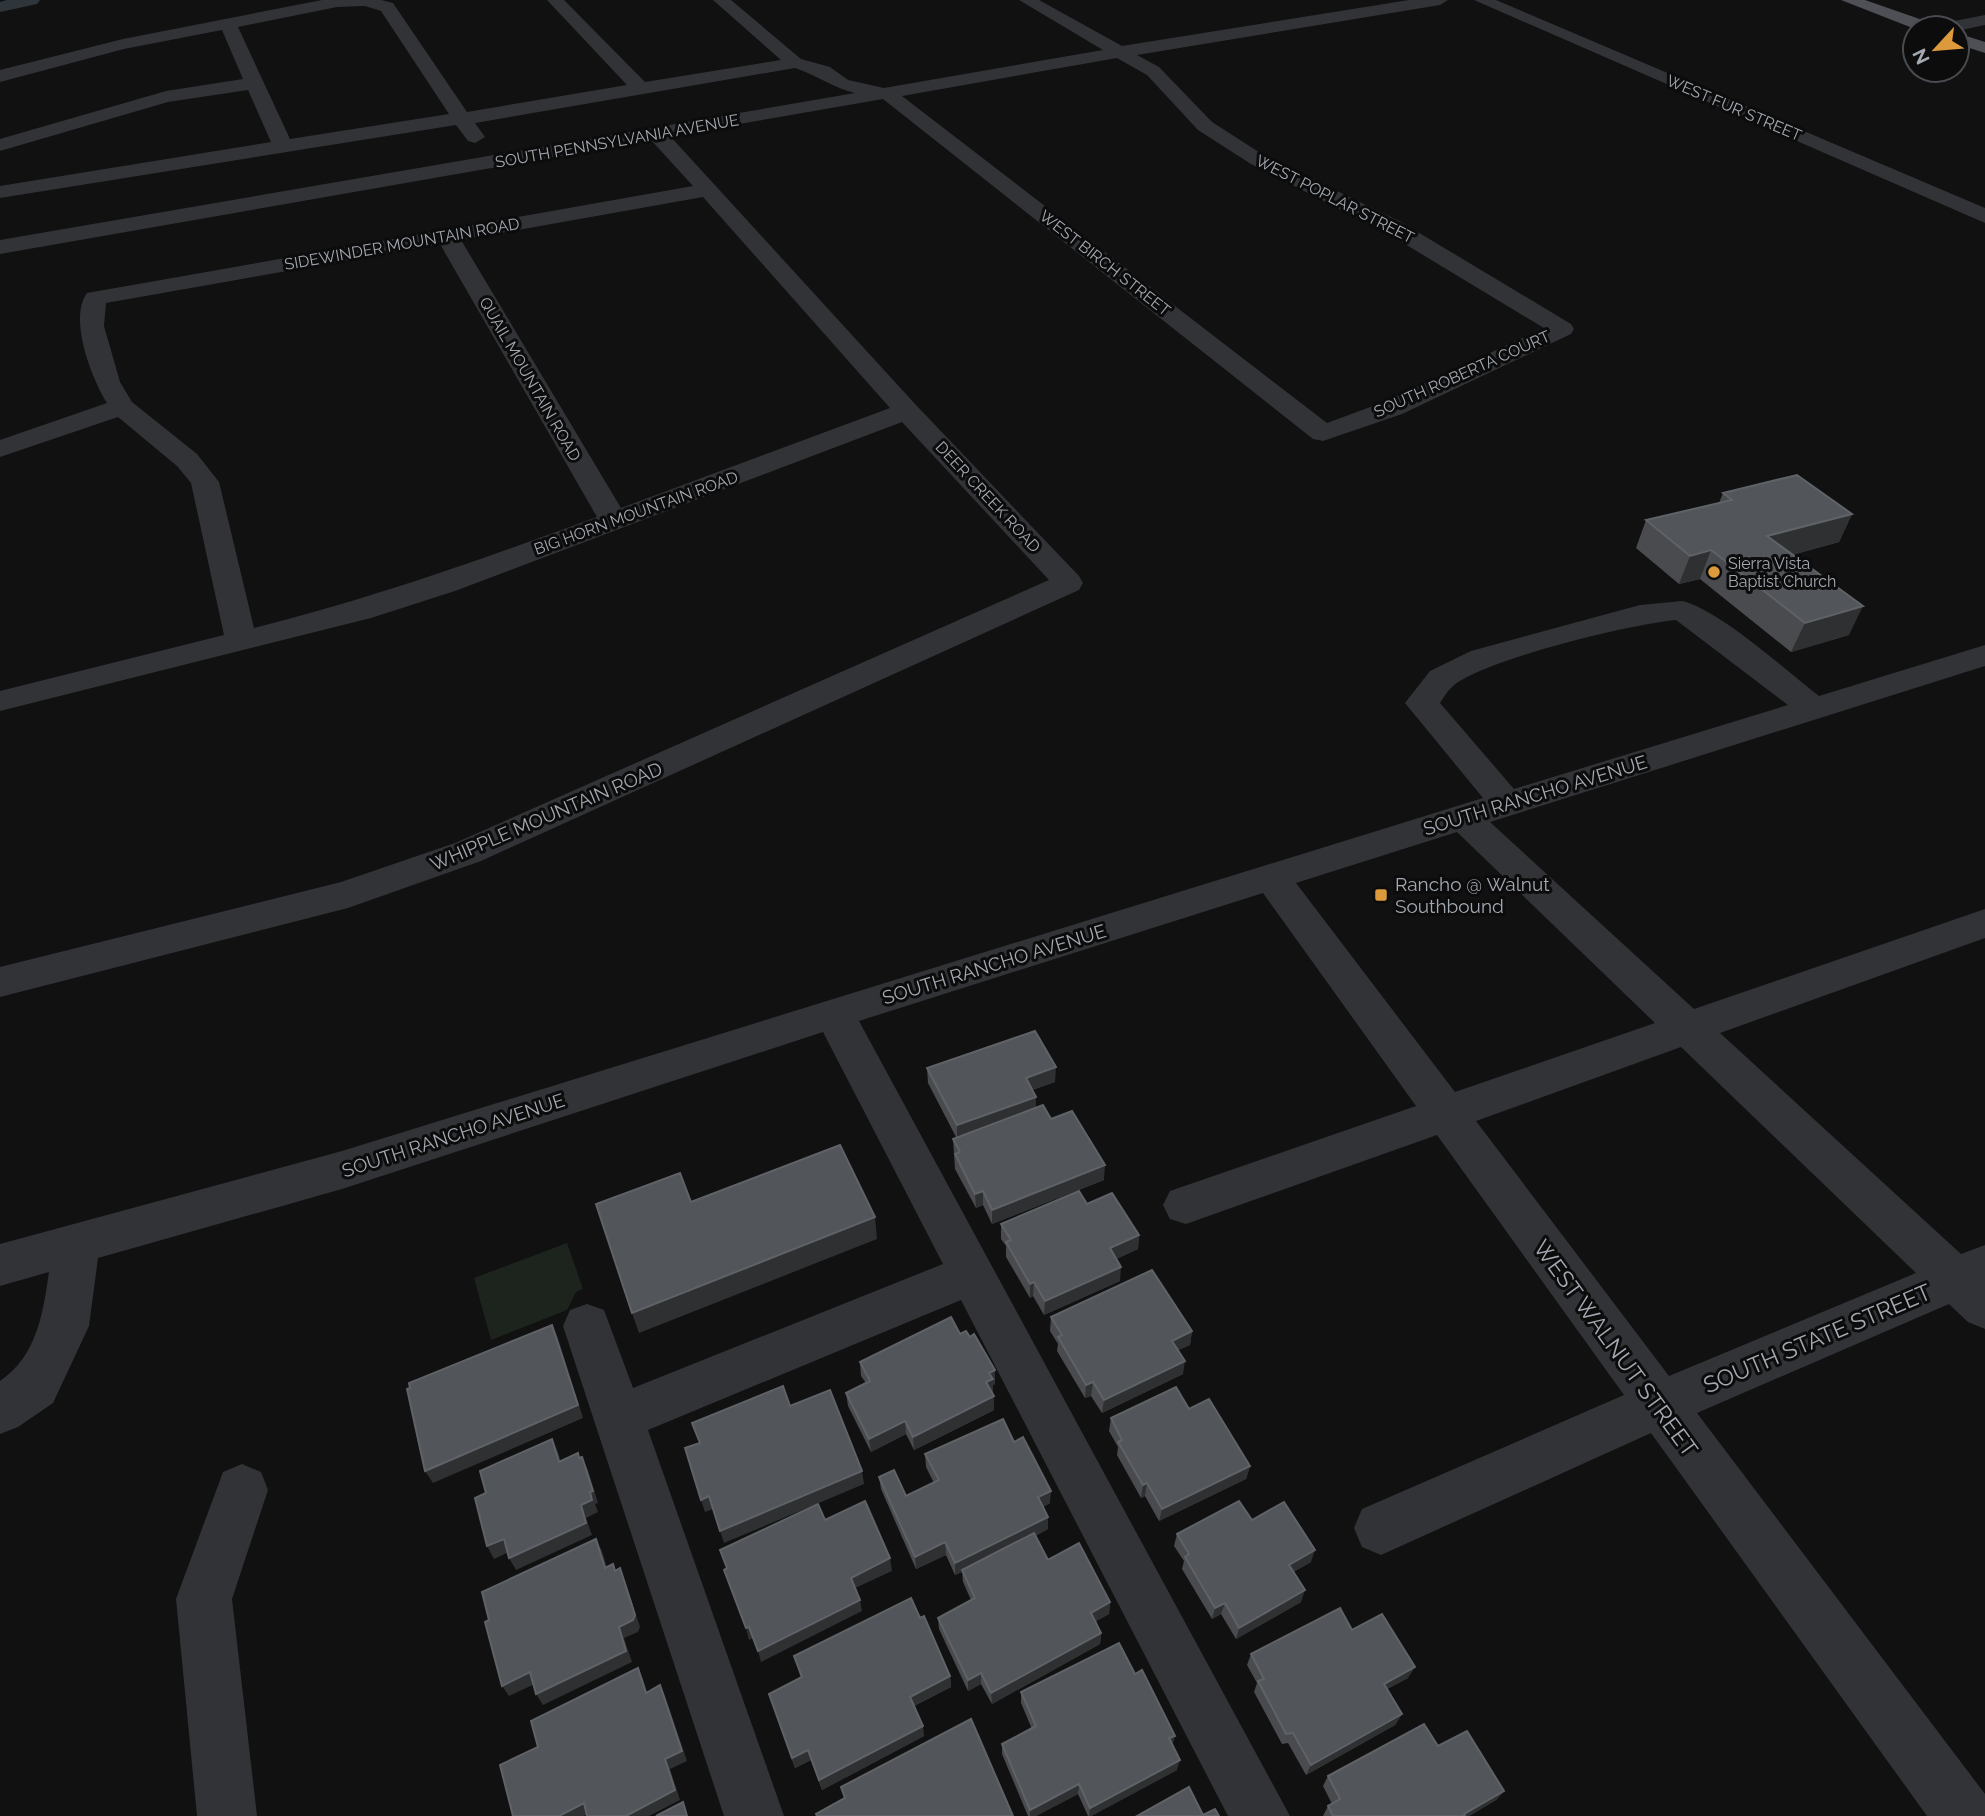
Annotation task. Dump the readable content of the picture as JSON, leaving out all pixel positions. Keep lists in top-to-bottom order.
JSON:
{
  "streets": {
    "street": [
      "WEST FUR STREET",
      "SOUTH PENNSYLVANIA AVENUE",
      "WEST POPLAR STREET",
      "SIDEWINDER MOUNTAIN ROAD",
      "WEST BIRCH STREET",
      "SOUTH ROBERTA COURT",
      "QUAIL MOUNTAIN ROAD",
      "DEER CREEK ROAD",
      "BIG HORN MOUNTAIN ROAD",
      "SOUTH RANCHO AVENUE",
      "WHIPPLE MOUNTAIN ROAD",
      "SOUTH STATE STREET",
      "WEST WALNUT STREET"
    ]
  },
  "crossings": [
    ["SOUTH PENNSYLVANIA AVENUE", "WEST POPLAR STREET"],
    ["SOUTH PENNSYLVANIA AVENUE", "WEST BIRCH STREET"],
    ["WEST POPLAR STREET", "SOUTH ROBERTA COURT"],
    ["SIDEWINDER MOUNTAIN ROAD", "QUAIL MOUNTAIN ROAD"],
    ["WEST BIRCH STREET", "SOUTH ROBERTA COURT"],
    ["QUAIL MOUNTAIN ROAD", "BIG HORN MOUNTAIN ROAD"],
    ["DEER CREEK ROAD", "BIG HORN MOUNTAIN ROAD"],
    ["DEER CREEK ROAD", "WHIPPLE MOUNTAIN ROAD"],
    ["SOUTH RANCHO AVENUE", "WEST WALNUT STREET"],
    ["SOUTH STATE STREET", "WEST WALNUT STREET"]
  ],
  "places": {
    "other": ["Sierra Vista Baptist Church"],
    "transit": ["Rancho @ Walnut Southbound"]
  },
  "north": "bottom left"
}
